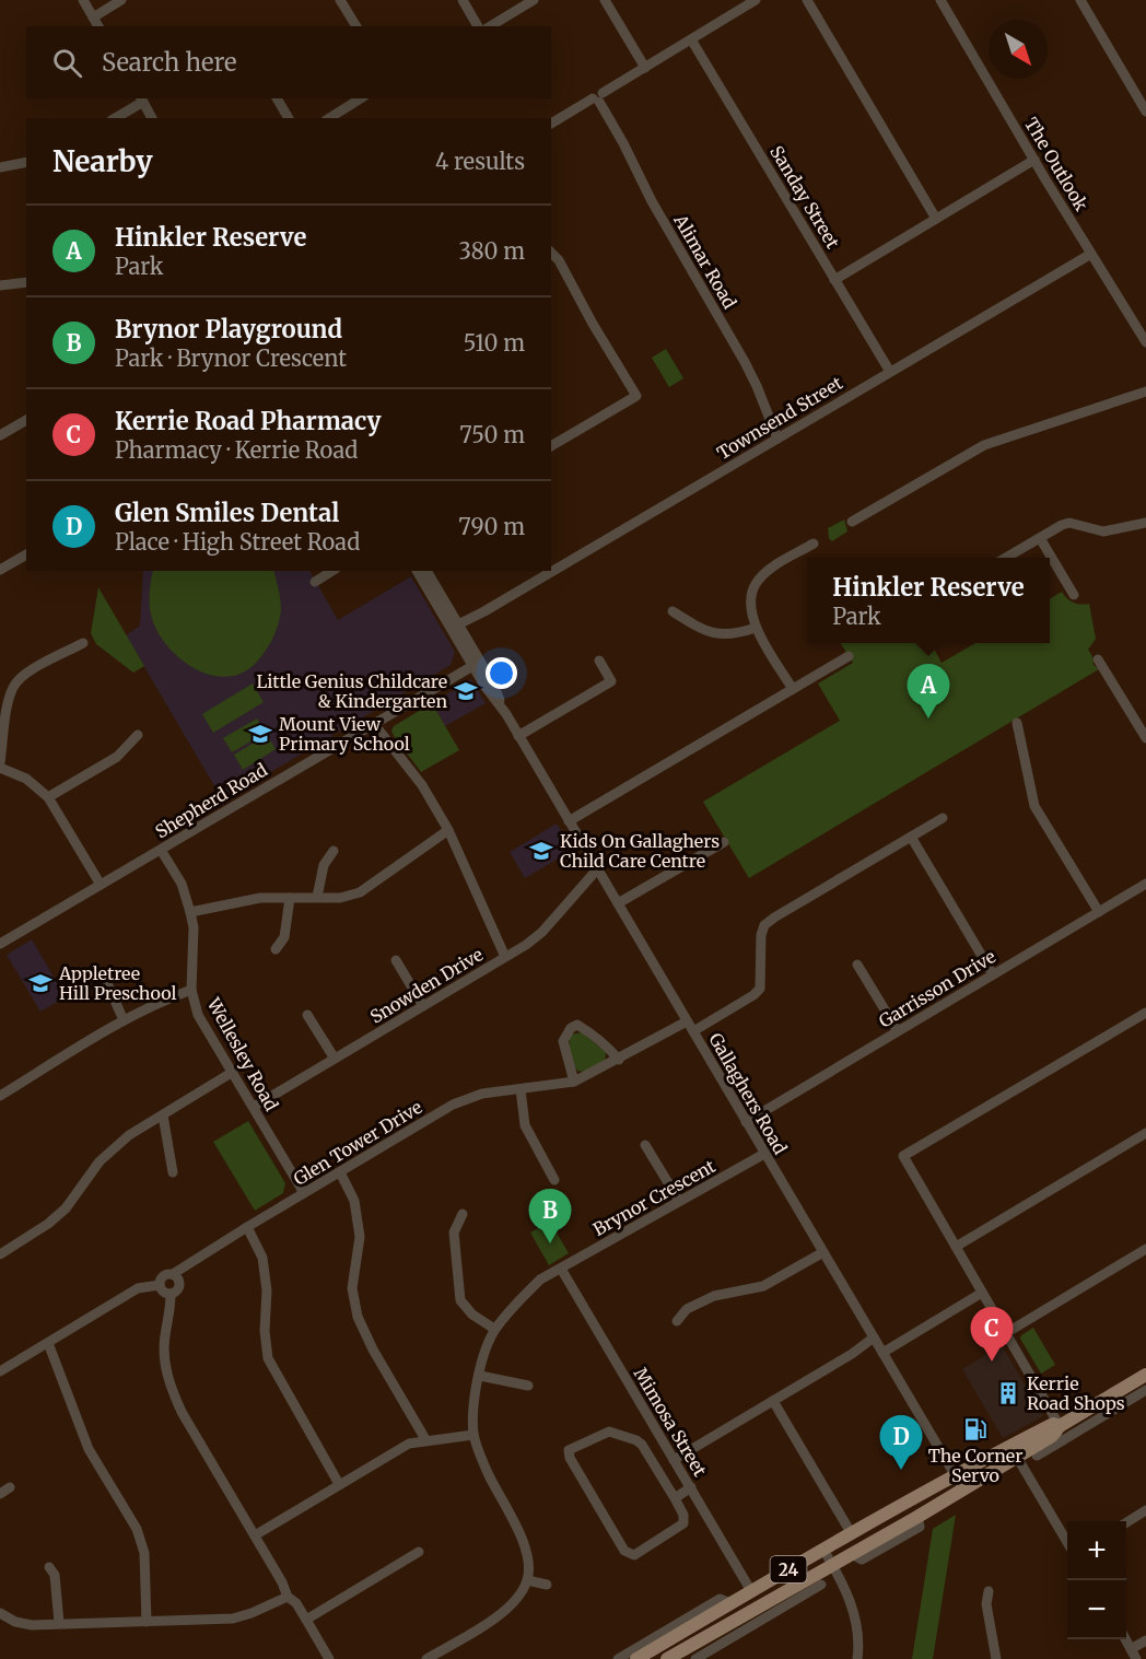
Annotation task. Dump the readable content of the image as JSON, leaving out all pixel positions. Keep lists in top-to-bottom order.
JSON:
{
  "streets": {
    "main road": ["24"],
    "street": [
      "The Outlook",
      "Sanday Street",
      "Alimar Road",
      "Townsend Street",
      "Shepherd Road",
      "Snowden Drive",
      "Garrisson Drive",
      "Wellesley Road",
      "Gallaghers Road",
      "Glen Tower Drive",
      "Brynor Crescent",
      "Mimosa Street"
    ]
  },
  "crossings": [
    ["The Outlook", "Townsend Street"],
    ["Sanday Street", "Townsend Street"],
    ["Alimar Road", "Townsend Street"],
    ["Townsend Street", "Gallaghers Road"],
    ["Shepherd Road", "Wellesley Road"],
    ["Shepherd Road", "Gallaghers Road"],
    ["Snowden Drive", "Wellesley Road"],
    ["Snowden Drive", "Gallaghers Road"],
    ["Garrisson Drive", "Gallaghers Road"],
    ["Wellesley Road", "Glen Tower Drive"],
    ["Gallaghers Road", "Glen Tower Drive"],
    ["Gallaghers Road", "Brynor Crescent"],
    ["Gallaghers Road", "24"],
    ["Brynor Crescent", "Mimosa Street"],
    ["Mimosa Street", "24"]
  ],
  "places": {
    "school or university": [
      "Little Genius Childcare & Kindergarten",
      "Mount View Primary School",
      "Kids On Gallaghers Child Care Centre",
      "Appletree Hill Preschool"
    ],
    "building": ["Kerrie Road Shops"],
    "fuel station": ["The Corner Servo"]
  },
  "north": "bottom right",
  "page": {
    "search": "Search here",
    "heading": ["Nearby", "4 results"],
    "list": [
      {
        "mark": "A",
        "name": "Hinkler Reserve",
        "note": "Park",
        "value": "380 m"
      },
      {
        "mark": "B",
        "name": "Brynor Playground",
        "note": "Park · Brynor Crescent",
        "value": "510 m"
      },
      {
        "mark": "C",
        "name": "Kerrie Road Pharmacy",
        "note": "Pharmacy · Kerrie Road",
        "value": "750 m"
      },
      {
        "mark": "D",
        "name": "Glen Smiles Dental",
        "note": "Place · High Street Road",
        "value": "790 m"
      }
    ],
    "popup": ["Hinkler Reserve", "Park"],
    "pins": [
      "A",
      "B",
      "C",
      "D"
    ],
    "map_buttons": ["+", "−"]
  }
}
